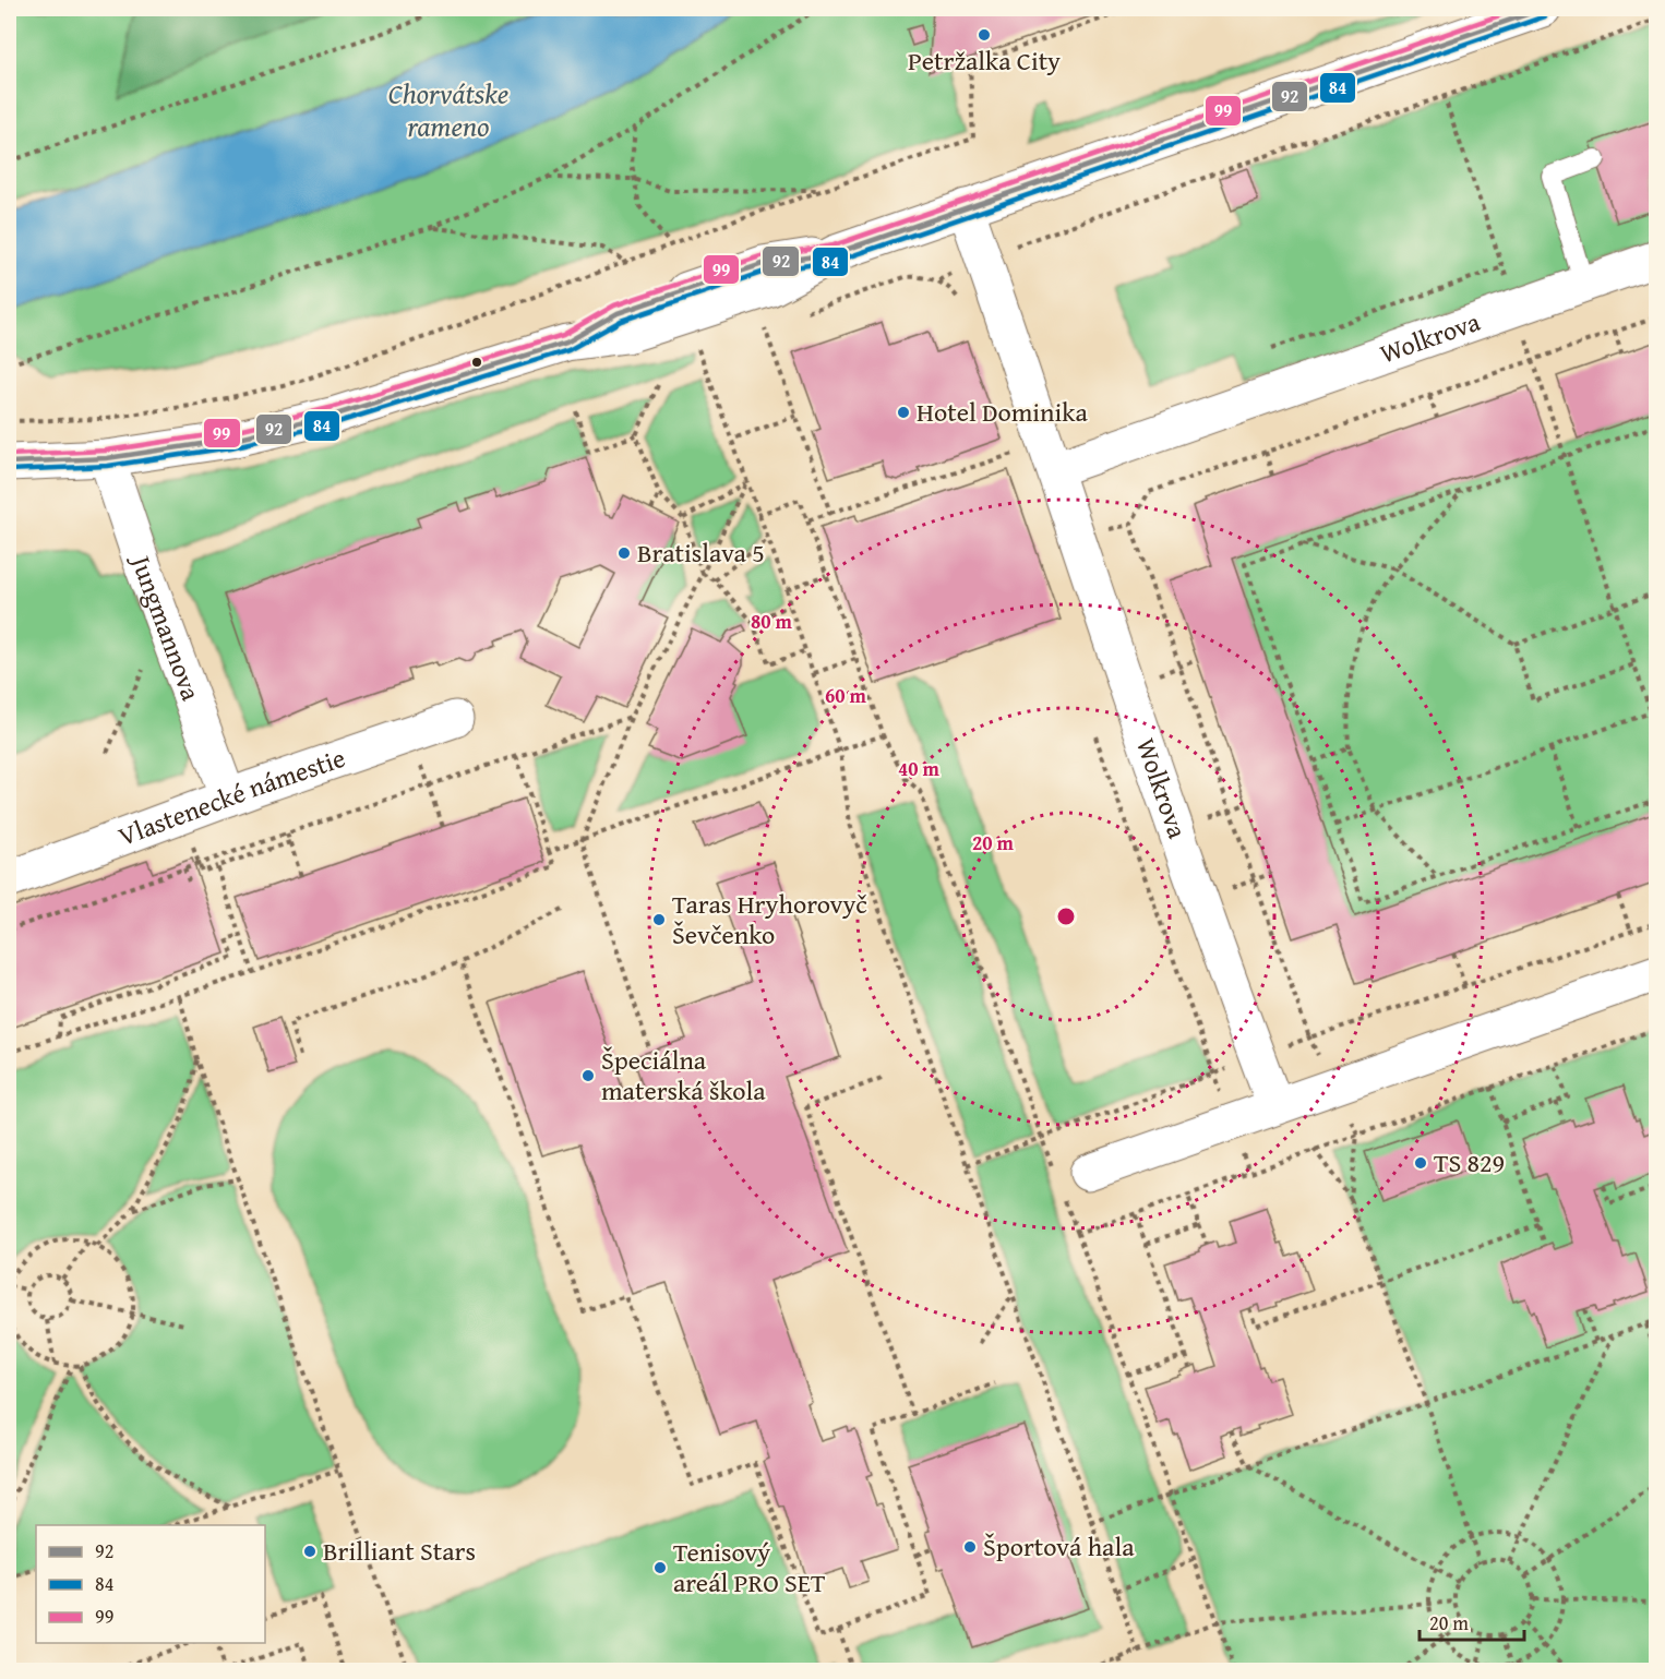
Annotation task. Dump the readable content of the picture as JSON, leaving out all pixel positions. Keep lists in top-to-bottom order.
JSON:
{
  "streets": {
    "street": ["Wolkrova", "Jungmannova", "Vlastenecké námestie"]
  },
  "crossings": [
    ["Jungmannova", "Vlastenecké námestie"]
  ],
  "water": ["Chorvátske rameno"],
  "places": [
    "Petržalka City",
    "Hotel Dominika",
    "Bratislava 5",
    "Taras Hryhorovyč Ševčenko",
    "Špeciálna materská škola",
    "TS 829",
    "Športová hala",
    "Brilliant Stars",
    "Tenisový areál PRO SET"
  ],
  "lines": ["transit line 92", "transit line 99", "transit line 84"],
  "legend": ["92", "84", "99"],
  "scale_bar": "20 m",
  "rings": [
    "80 m",
    "60 m",
    "40 m",
    "20 m"
  ]
}
